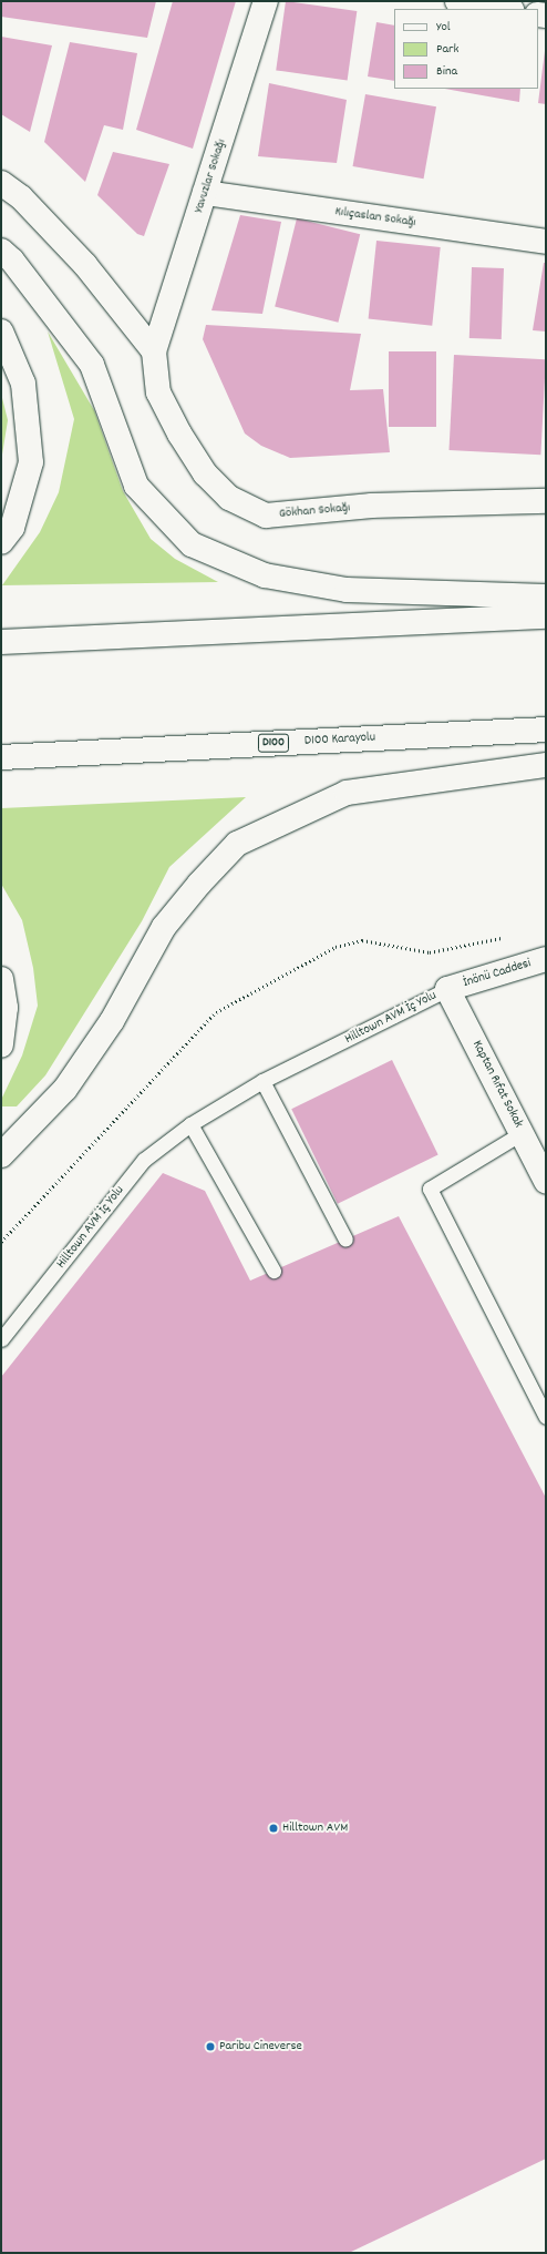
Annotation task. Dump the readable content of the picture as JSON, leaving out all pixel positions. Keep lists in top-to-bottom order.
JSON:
{
  "streets": {
    "main road": [
      "Yavuzlar Sokağı",
      "Kılıçaslan Sokağı",
      "Gökhan Sokağı",
      "D100 Karayolu",
      "D100",
      "İnönü Caddesi",
      "Kaptan Rıfat Sokak"
    ],
    "lane": ["Hilltown AVM İç Yolu"]
  },
  "crossings": [
    ["Yavuzlar Sokağı", "Kılıçaslan Sokağı"],
    ["Yavuzlar Sokağı", "Gökhan Sokağı"],
    ["İnönü Caddesi", "Hilltown AVM İç Yolu"],
    ["İnönü Caddesi", "Kaptan Rıfat Sokak"],
    ["Hilltown AVM İç Yolu", "Kaptan Rıfat Sokak"]
  ],
  "places": ["Hilltown AVM", "Paribu Cineverse"],
  "legend": ["Yol", "Park", "Bina"]
}
